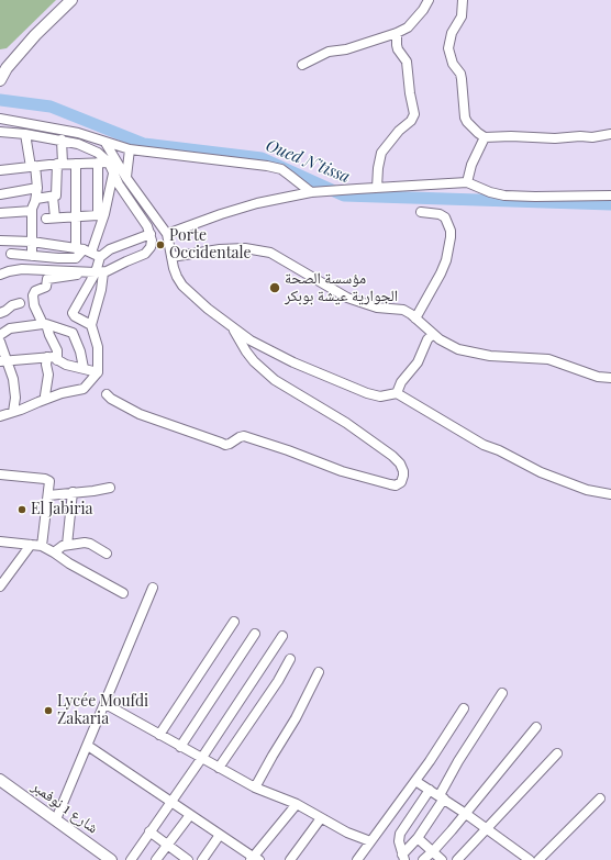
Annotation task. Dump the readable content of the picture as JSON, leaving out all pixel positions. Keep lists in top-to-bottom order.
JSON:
{
  "streets": {
    "main road": ["شارع 1 نوفمبر"]
  },
  "water": ["Oued N'tissa"],
  "places": [
    "Porte Occidentale",
    "مؤسسة الصحة الجوارية عيشة بوبكر",
    "El Jabiria",
    "Lycée Moufdi Zakaria"
  ]
}
